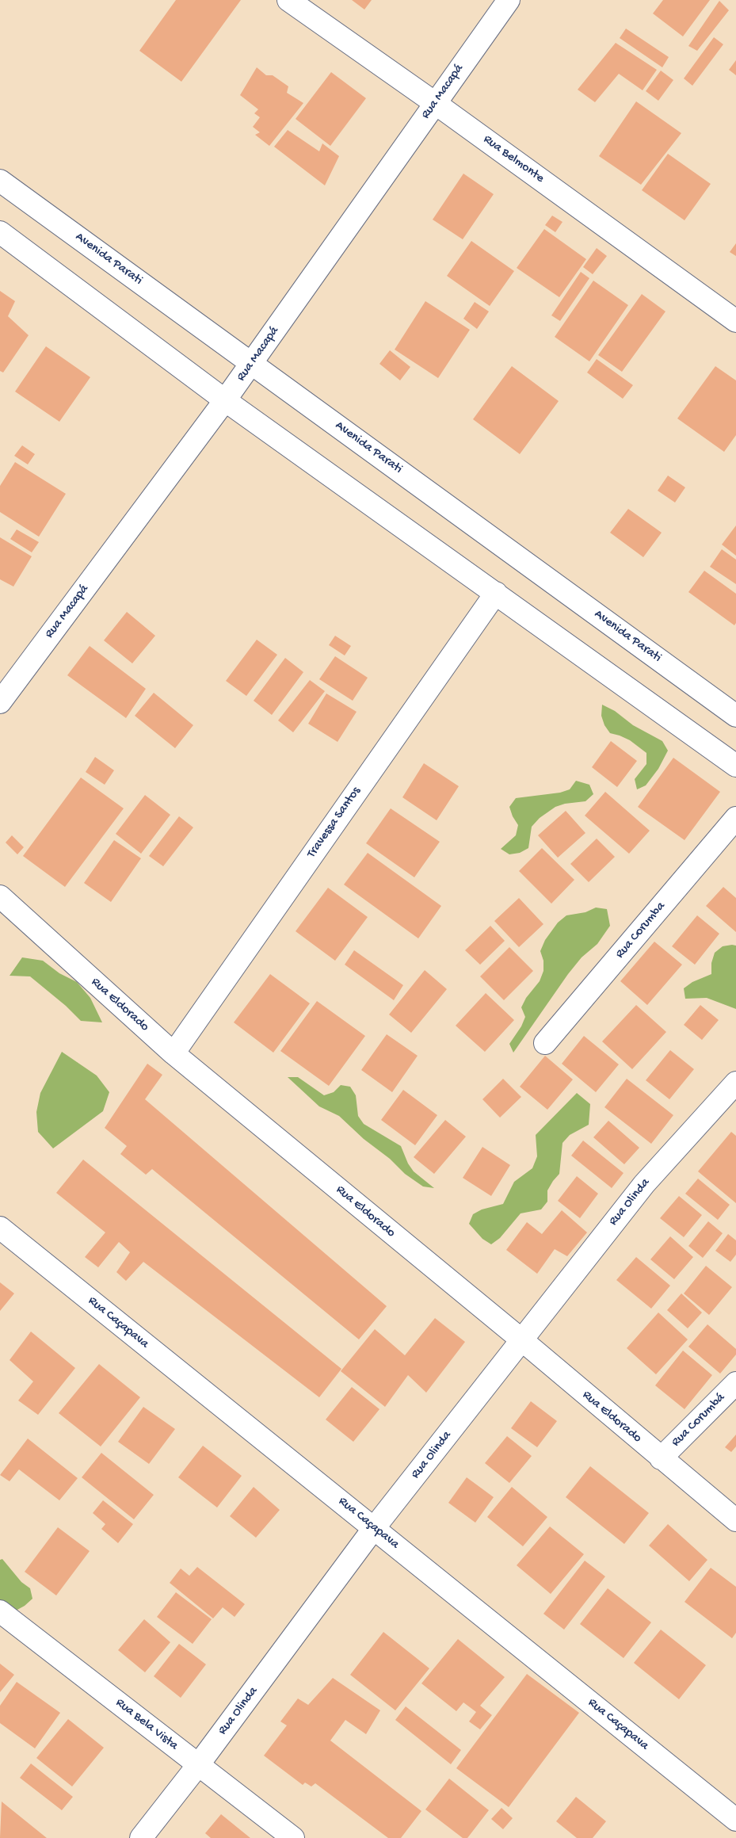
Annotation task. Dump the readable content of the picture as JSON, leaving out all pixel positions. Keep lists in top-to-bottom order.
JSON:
{
  "streets": {
    "street": [
      "Rua Macapá",
      "Rua Belmonte",
      "Avenida Parati",
      "Travessa Santos",
      "Rua Corumba",
      "Rua Eldorado",
      "Rua Olinda",
      "Rua Caçapava",
      "Rua Corumbá",
      "Rua Bela Vista"
    ]
  },
  "crossings": [
    ["Rua Macapá", "Rua Belmonte"],
    ["Rua Macapá", "Avenida Parati"],
    ["Travessa Santos", "Rua Eldorado"],
    ["Rua Eldorado", "Rua Olinda"],
    ["Rua Eldorado", "Rua Corumbá"],
    ["Rua Olinda", "Rua Caçapava"],
    ["Rua Olinda", "Rua Bela Vista"]
  ]
}
